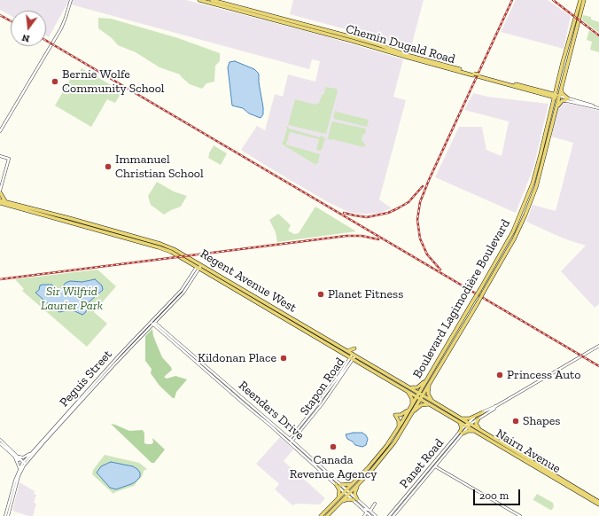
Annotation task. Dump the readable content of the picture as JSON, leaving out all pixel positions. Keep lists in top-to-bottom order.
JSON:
{
  "streets": {
    "main road": [
      "Chemin Dugald Road",
      "Regent Avenue West",
      "Boulevard Lagimodière Boulevard",
      "Nairn Avenue"
    ],
    "street": [
      "Peguis Street",
      "Stapon Road",
      "Reenders Drive",
      "Panet Road"
    ]
  },
  "crossings": [
    ["Chemin Dugald Road", "Boulevard Lagimodière Boulevard"],
    ["Regent Avenue West", "Boulevard Lagimodière Boulevard"],
    ["Regent Avenue West", "Peguis Street"],
    ["Regent Avenue West", "Stapon Road"],
    ["Regent Avenue West", "Nairn Avenue"],
    ["Regent Avenue West", "Panet Road"],
    ["Boulevard Lagimodière Boulevard", "Reenders Drive"],
    ["Peguis Street", "Reenders Drive"],
    ["Stapon Road", "Reenders Drive"],
    ["Nairn Avenue", "Panet Road"]
  ],
  "parks": ["Sir Wilfrid Laurier Park"],
  "places": [
    "Bernie Wolfe Community School",
    "Immanuel Christian School",
    "Planet Fitness",
    "Kildonan Place",
    "Princess Auto",
    "Shapes",
    "Canada Revenue Agency"
  ],
  "scale_bar": "200 m",
  "north": "bottom"
}
